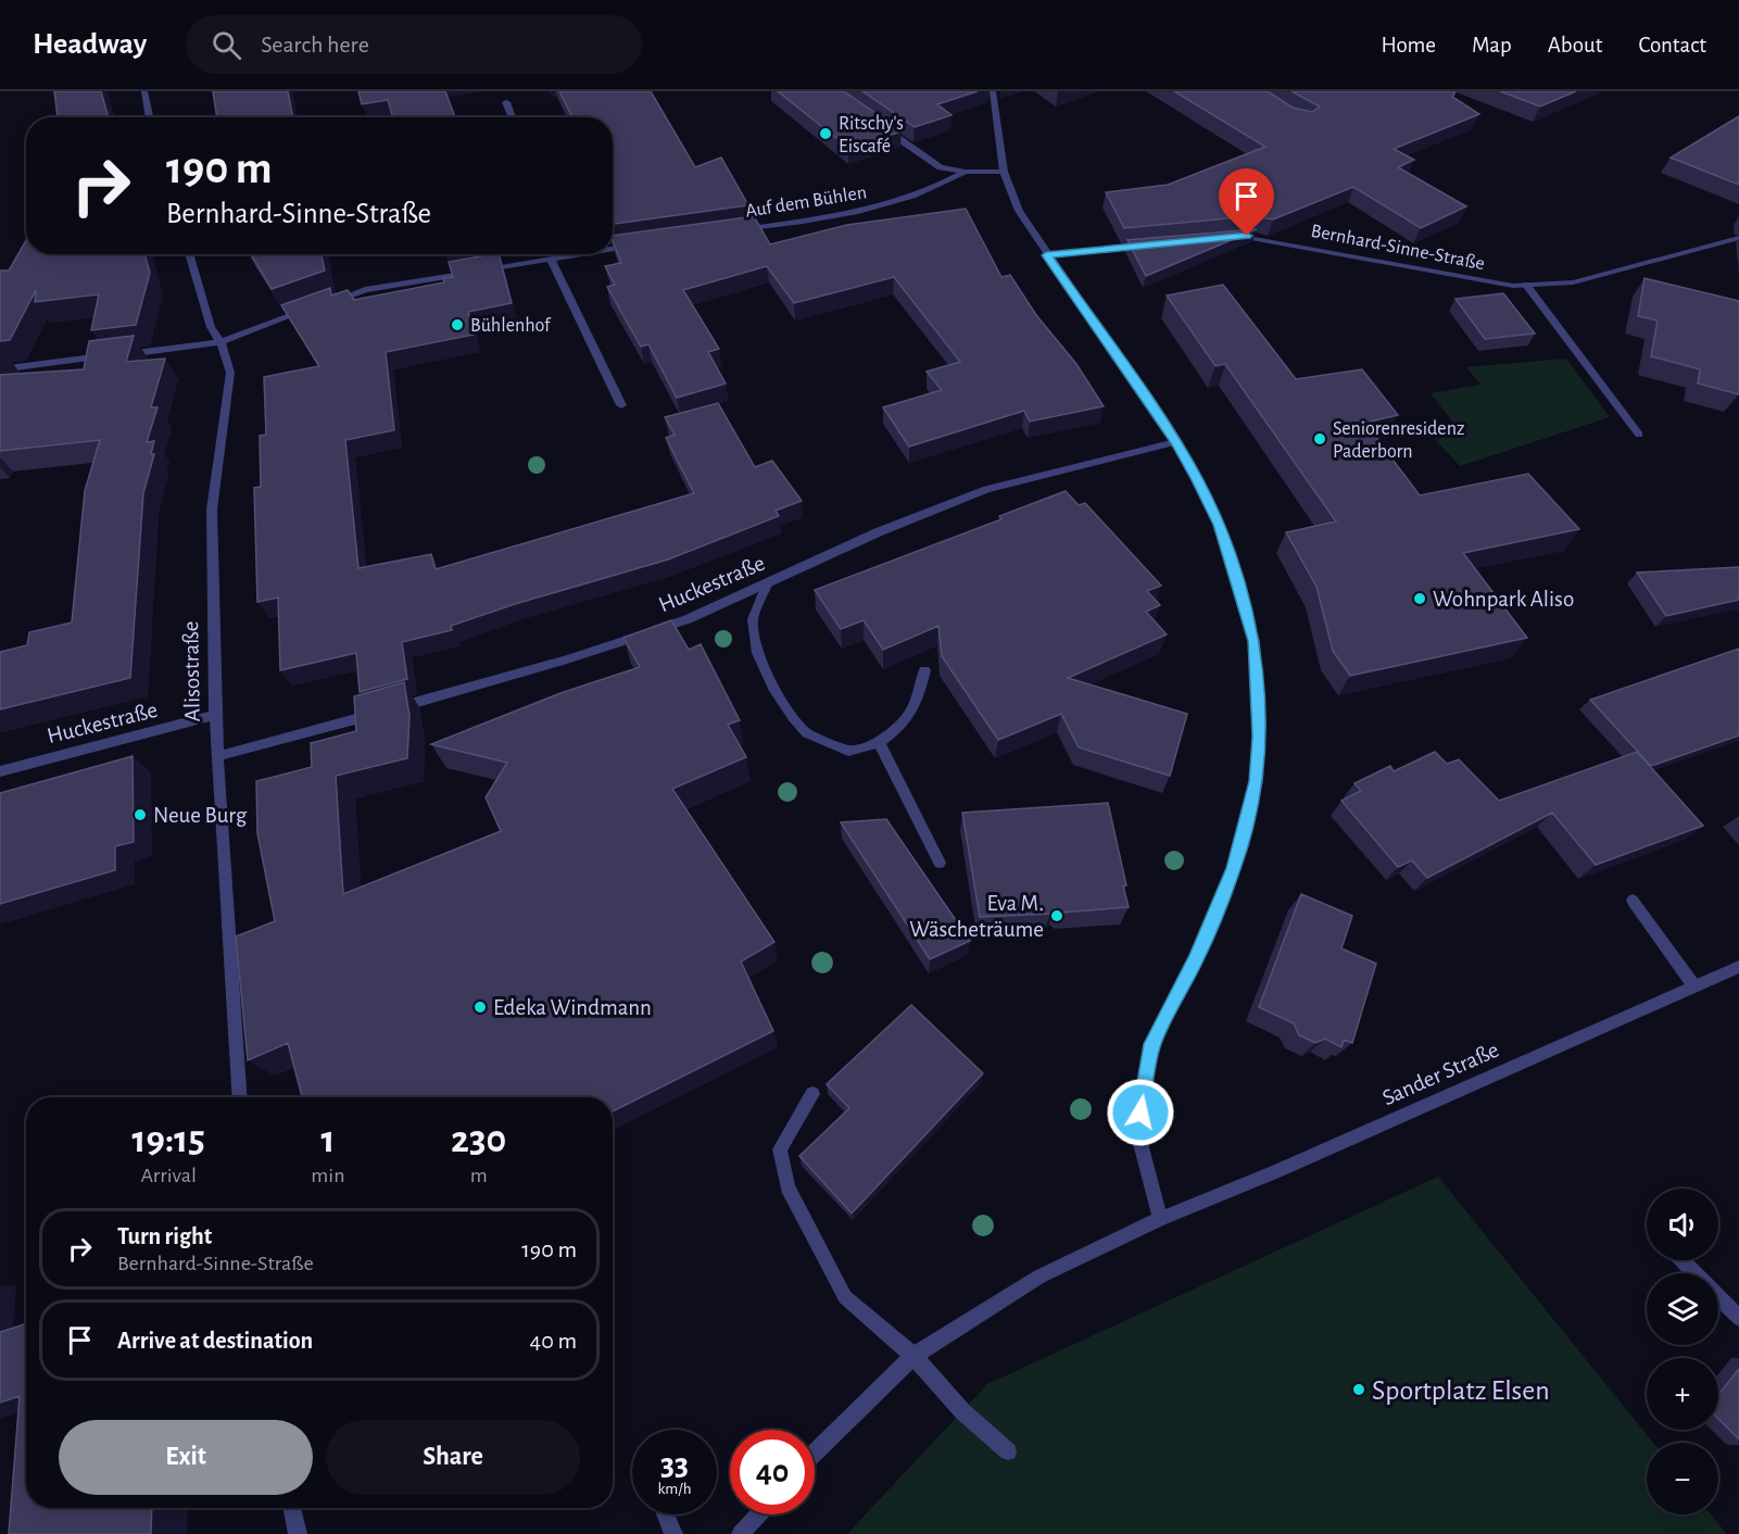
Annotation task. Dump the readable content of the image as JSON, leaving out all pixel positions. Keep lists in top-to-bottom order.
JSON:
{
  "streets": {
    "street": [
      "Auf dem Bühlen",
      "Bernhard-Sinne-Straße",
      "Huckestraße",
      "Alisostraße",
      "Sander Straße"
    ]
  },
  "crossings": [
    ["Huckestraße", "Alisostraße"]
  ],
  "places": [
    "Ritschy's Eiscafé",
    "Bühlenhof",
    "Seniorenresidenz Paderborn",
    "Wohnpark Aliso",
    "Neue Burg",
    "Eva M. Wäscheträume",
    "Edeka Windmann",
    "Sportplatz Elsen"
  ],
  "page": {
    "header": "Headway",
    "search": "Search here",
    "nav": [
      "Home",
      "Map",
      "About",
      "Contact"
    ],
    "turn": ["190 m", "Bernhard-Sinne-Straße"],
    "eta": [
      "19:15",
      "Arrival",
      "1",
      "min",
      "230",
      "m"
    ],
    "map_buttons": ["+", "−"],
    "list": [
      {
        "name": "Turn right",
        "note": "Bernhard-Sinne-Straße",
        "value": "190 m"
      },
      {
        "name": "Arrive at destination",
        "value": "40 m"
      }
    ],
    "buttons": ["Exit", "Share"],
    "speed": "33 km/h",
    "limit": "40"
  }
}
